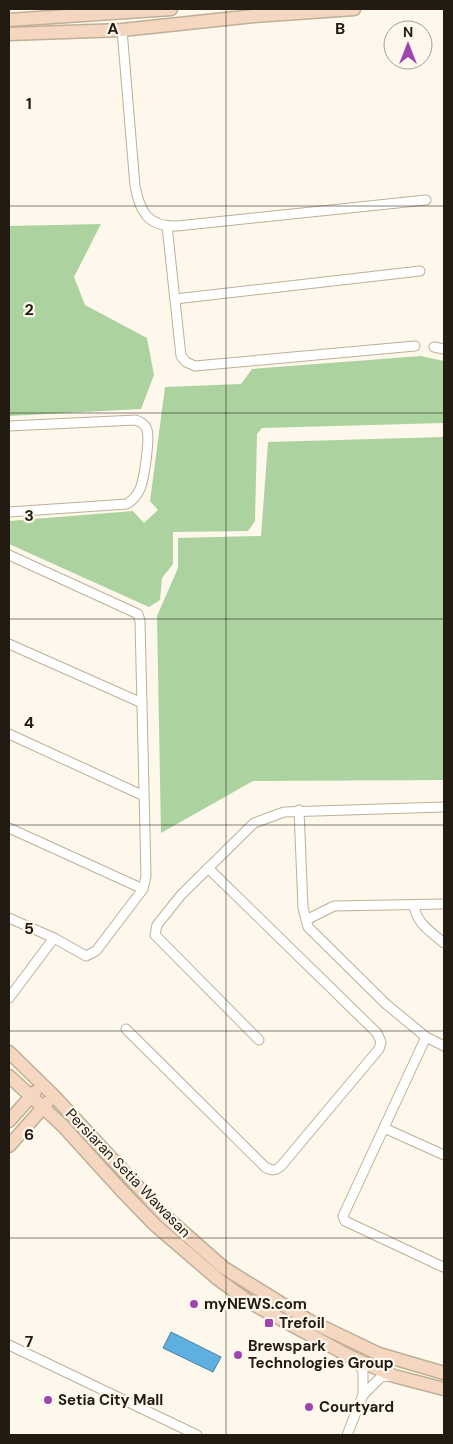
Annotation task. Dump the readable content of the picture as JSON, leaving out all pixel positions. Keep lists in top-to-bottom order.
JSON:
{
  "streets": {
    "street": ["Persiaran Setia Wawasan"]
  },
  "places": {
    "other": [
      "myNEWS.com",
      "Brewspark Technologies Group",
      "Setia City Mall",
      "Courtyard"
    ],
    "transit": ["Trefoil"]
  },
  "north": "top",
  "grid": {
    "columns": ["A", "B"],
    "rows": [
      "1",
      "2",
      "3",
      "4",
      "5",
      "6",
      "7"
    ]
  }
}
